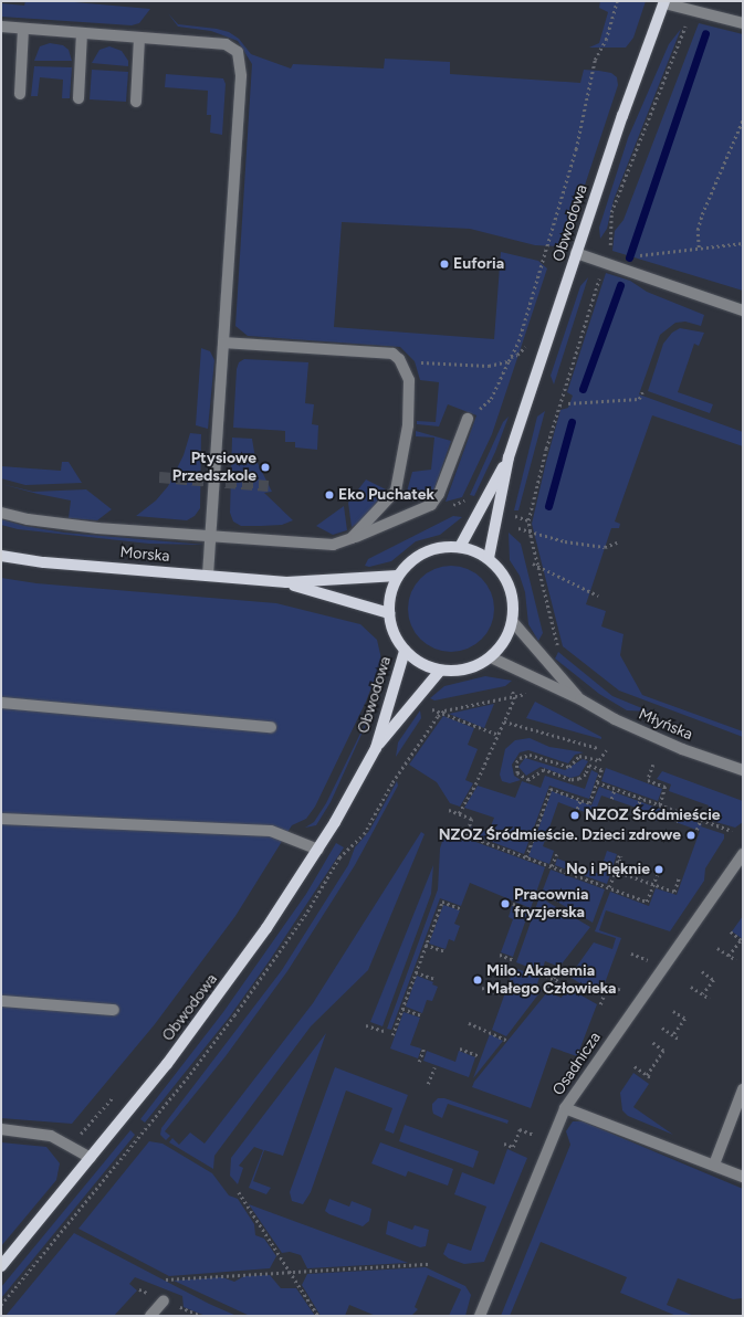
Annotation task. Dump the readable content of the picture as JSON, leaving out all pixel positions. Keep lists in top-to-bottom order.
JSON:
{
  "streets": {
    "main road": ["Obwodowa", "Morska"],
    "street": ["Młyńska", "Osadnicza"]
  },
  "crossings": [
    ["Obwodowa", "Morska"],
    ["Obwodowa", "Młyńska"],
    ["Morska", "Młyńska"]
  ],
  "places": [
    "Euforia",
    "Ptysiowe Przedszkole",
    "Eko Puchatek",
    "NZOZ Śródmieście",
    "NZOZ Śródmieście. Dzieci zdrowe",
    "No i Pięknie",
    "Pracownia fryzjerska",
    "Milo. Akademia Małego Człowieka"
  ]
}
